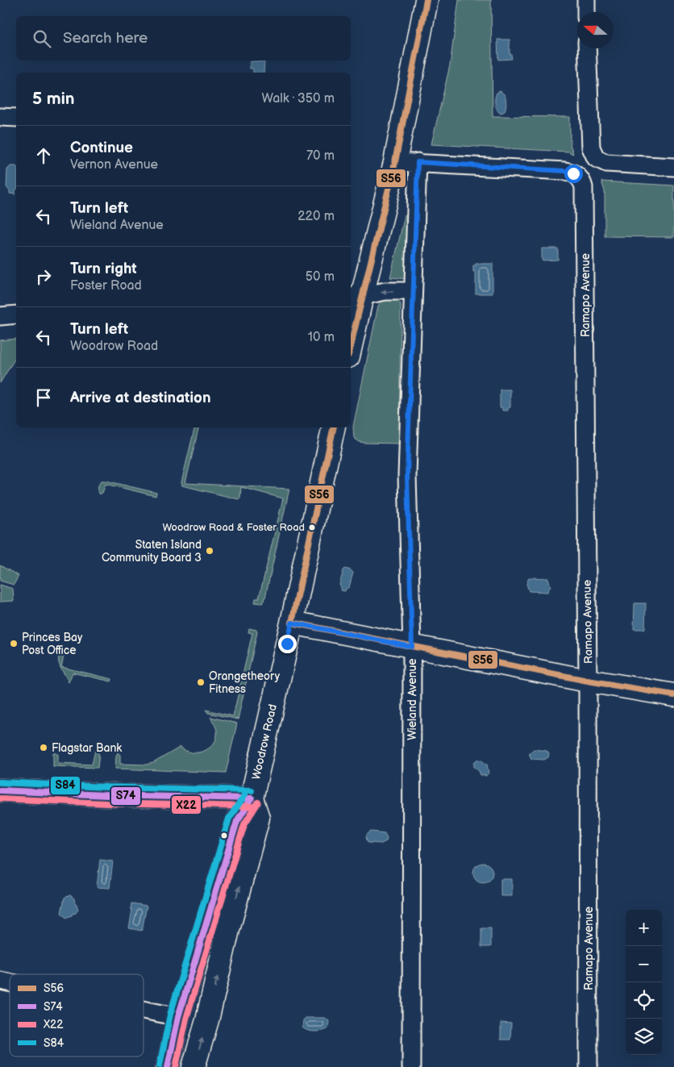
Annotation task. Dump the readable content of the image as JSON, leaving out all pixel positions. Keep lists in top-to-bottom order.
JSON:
{
  "streets": {
    "street": ["Ramapo Avenue", "Wieland Avenue", "Woodrow Road"]
  },
  "crossings": [
    ["Ramapo Avenue", "Wieland Avenue"]
  ],
  "places": [
    "Woodrow Road & Foster Road",
    "Staten Island Community Board 3",
    "Princes Bay Post Office",
    "Orangetheory Fitness",
    "Flagstar Bank"
  ],
  "lines": [
    "transit line S56",
    "transit line S84",
    "transit line S74",
    "transit line X22"
  ],
  "legend": [
    "S56",
    "S74",
    "X22",
    "S84"
  ],
  "north": "left",
  "page": {
    "search": "Search here",
    "heading": ["5 min", "Walk · 350 m"],
    "list": [
      ["Continue", "Vernon Avenue", "70 m"],
      ["Turn left", "Wieland Avenue", "220 m"],
      ["Turn right", "Foster Road", "50 m"],
      ["Turn left", "Woodrow Road", "10 m"],
      "Arrive at destination"
    ],
    "map_buttons": ["+", "−"]
  }
}
